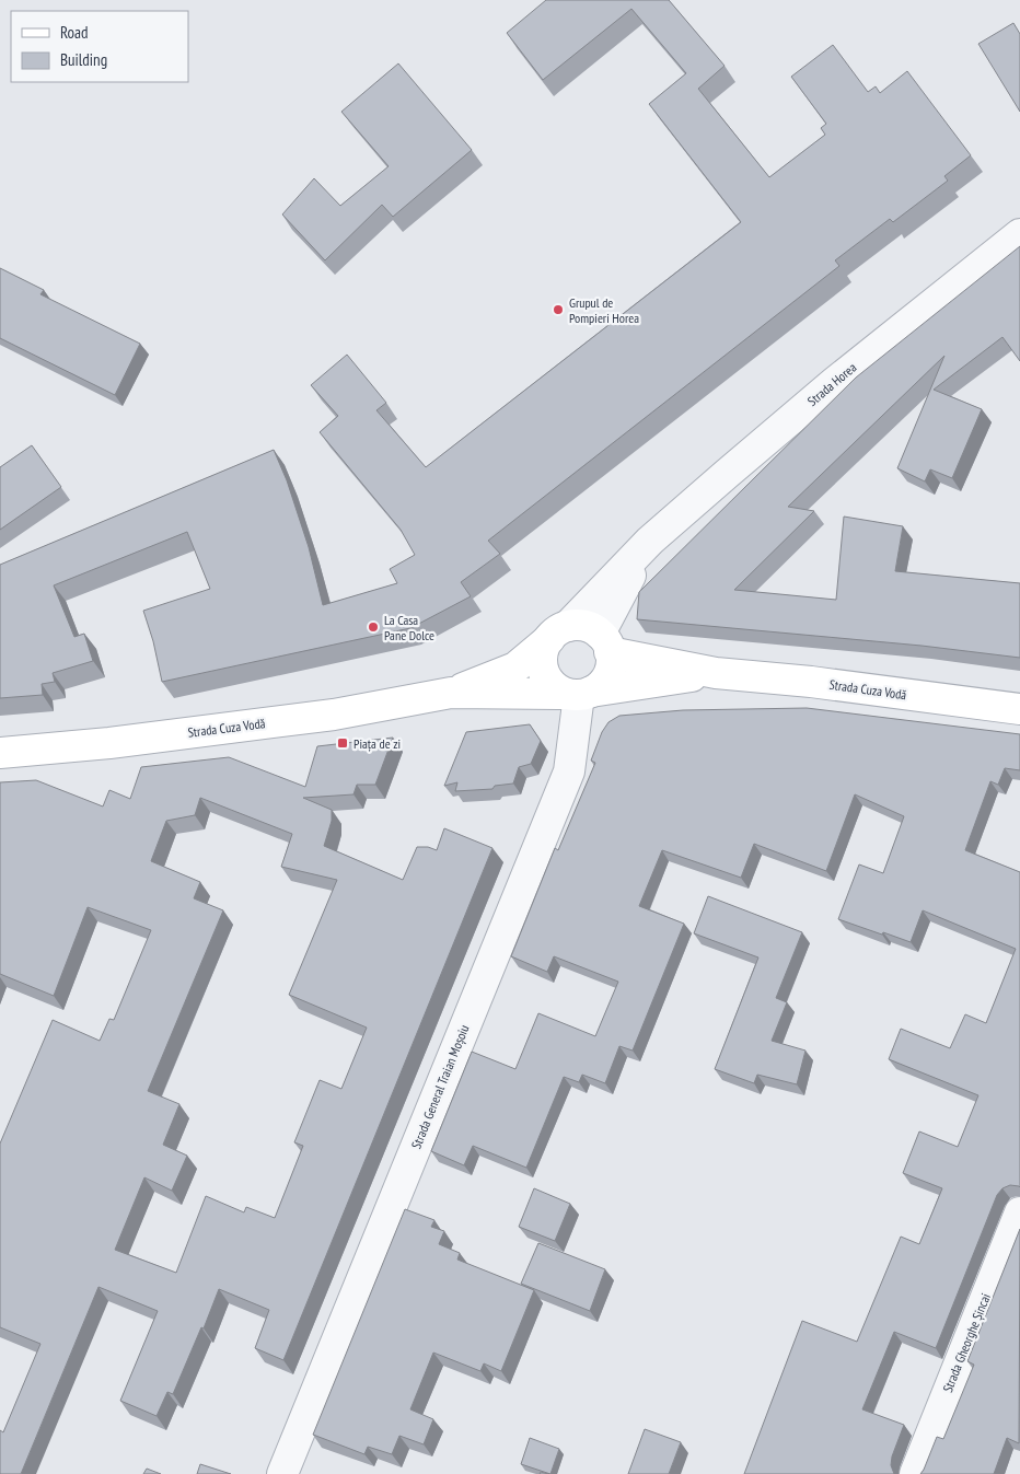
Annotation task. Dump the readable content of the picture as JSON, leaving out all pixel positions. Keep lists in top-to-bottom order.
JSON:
{
  "streets": {
    "main road": ["Strada Cuza Vodă"],
    "street": ["Strada Horea", "Strada General Traian Moșoiu", "Strada Gheorghe Șincai"]
  },
  "crossings": [
    ["Strada Horea", "Strada Cuza Vodă"],
    ["Strada Horea", "Strada General Traian Moșoiu"],
    ["Strada Cuza Vodă", "Strada General Traian Moșoiu"]
  ],
  "places": {
    "other": ["Grupul de Pompieri Horea", "La Casa Pane Dolce"],
    "transit": ["Piața de zi"]
  },
  "legend": ["Road", "Building"]
}
